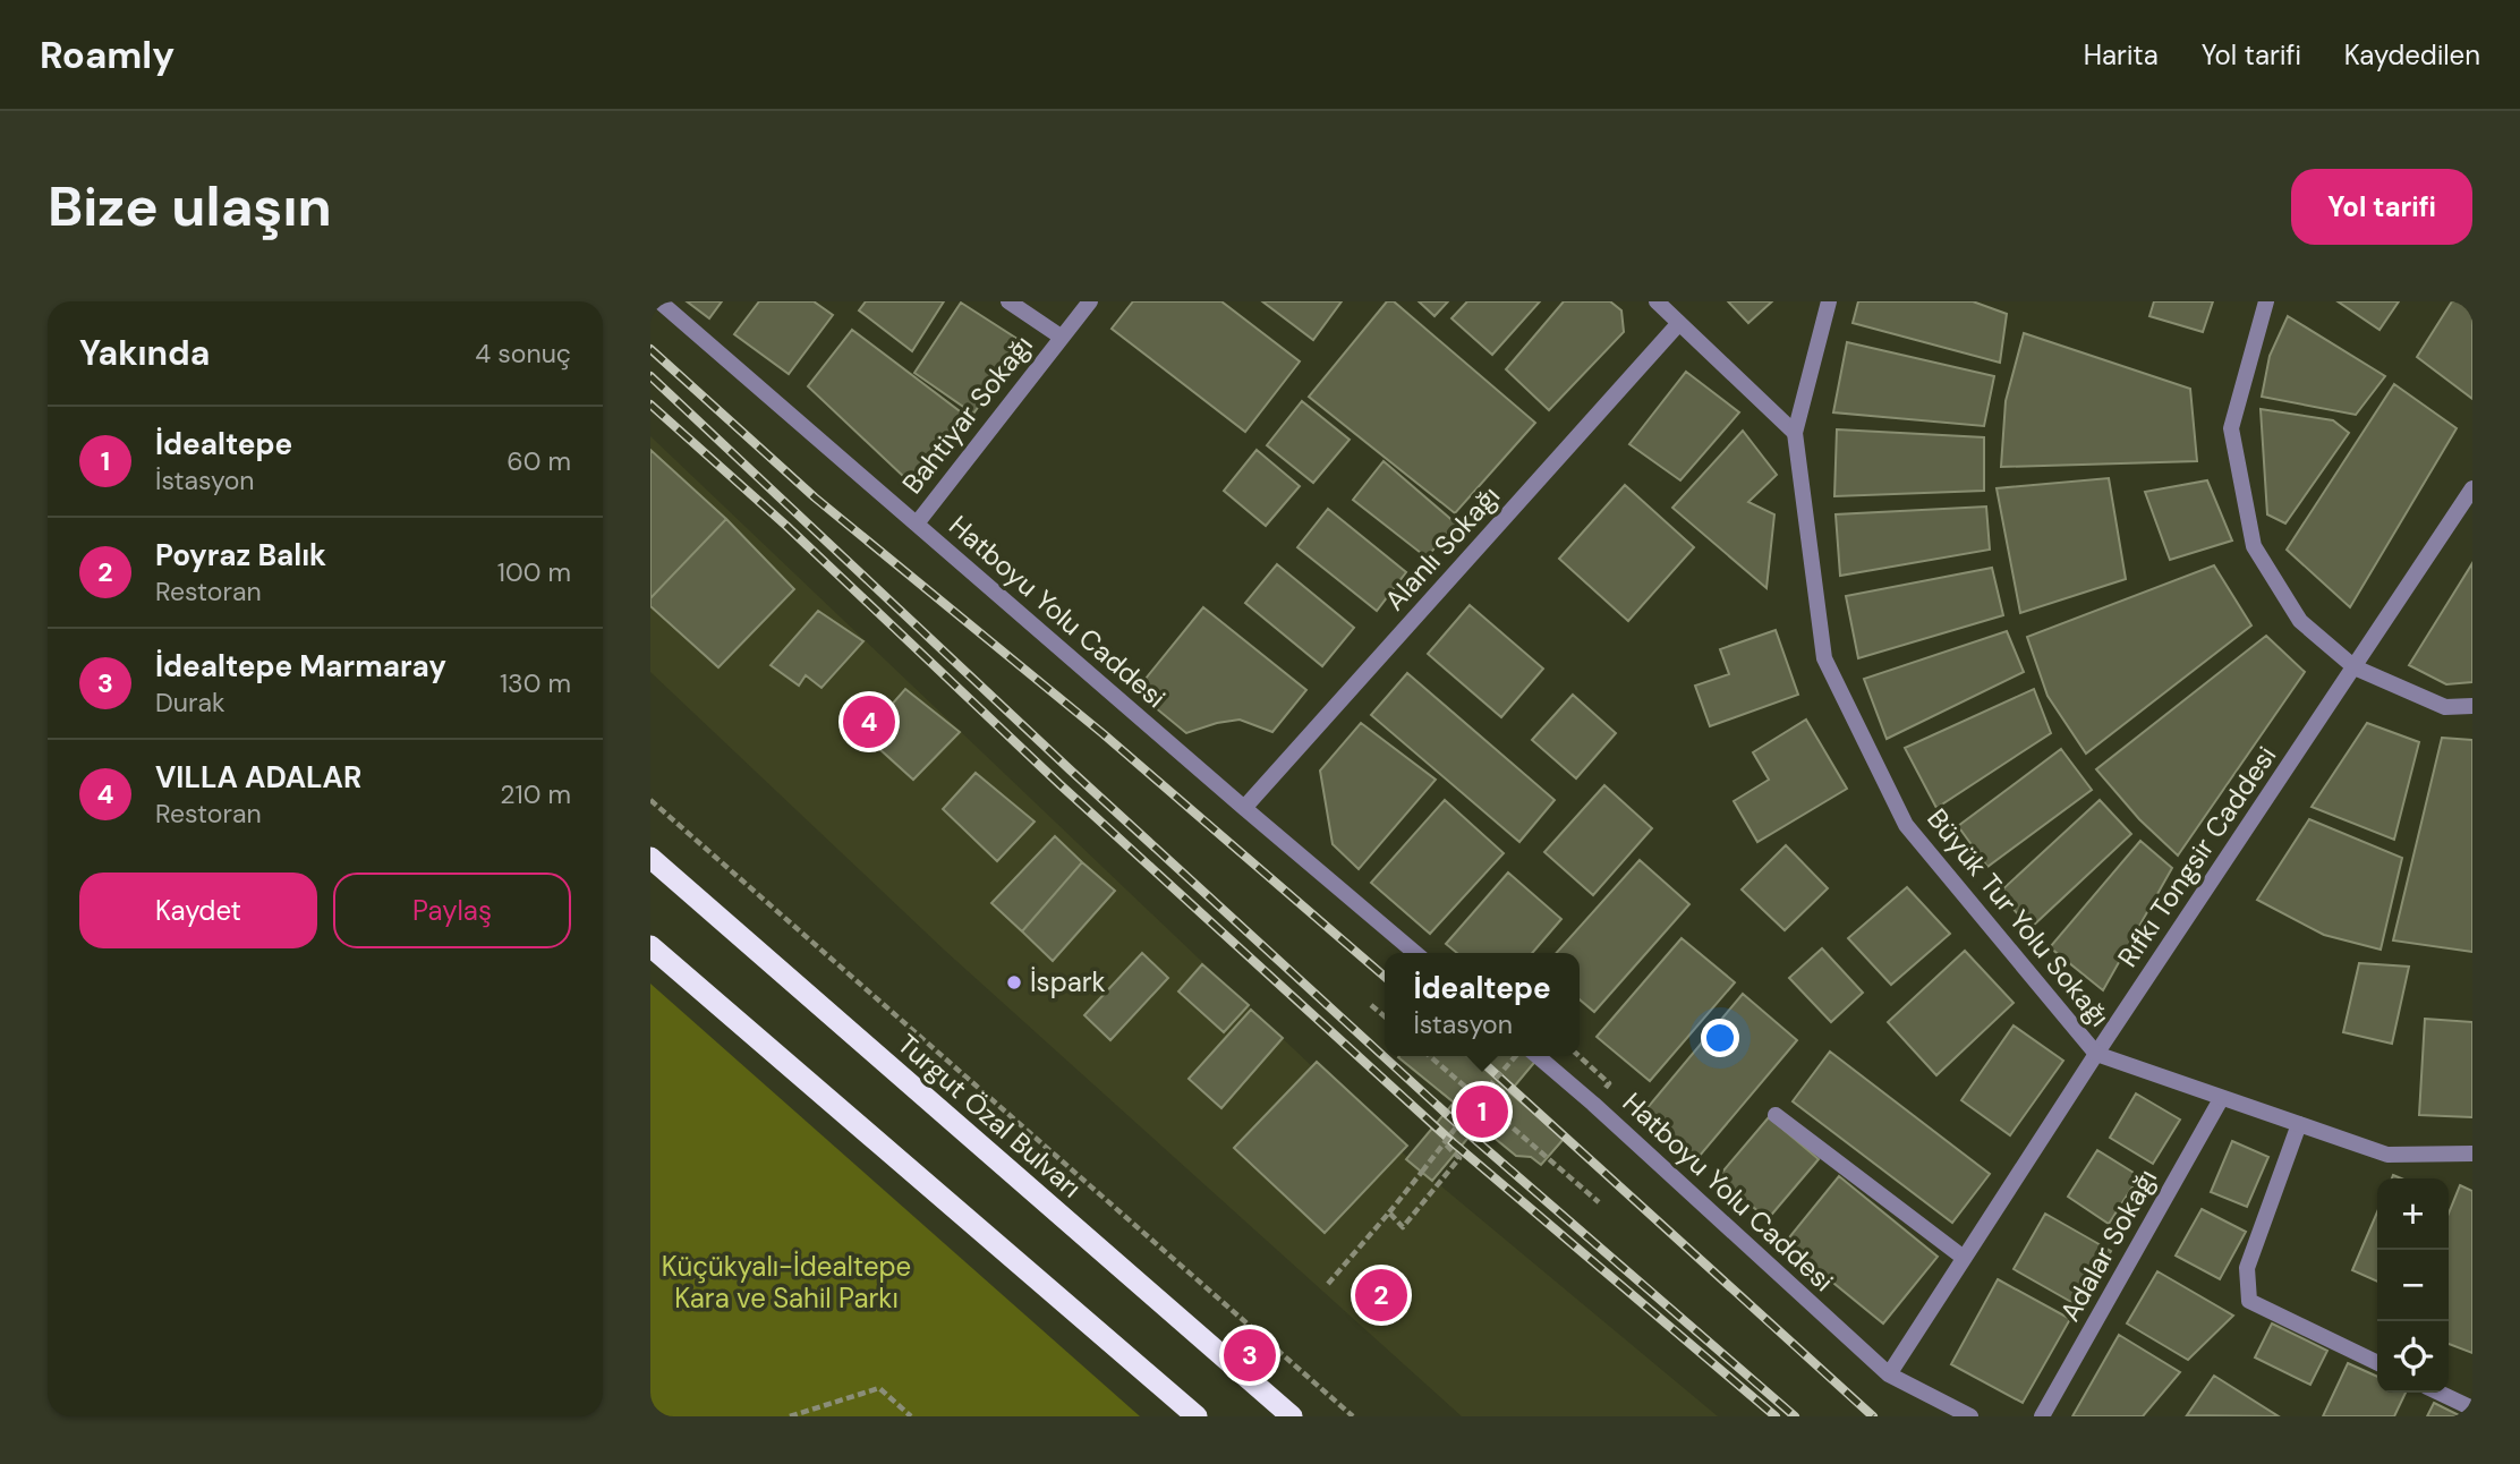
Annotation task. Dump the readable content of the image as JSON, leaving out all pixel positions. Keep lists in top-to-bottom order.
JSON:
{
  "streets": {
    "highway": ["Turgut Özal Bulvarı"],
    "street": [
      "Bahtiyar Sokağı",
      "Alanlı Sokağı",
      "Hatboyu Yolu Caddesi",
      "Rıfkı Tongsir Caddesi",
      "Büyük Tur Yolu Sokağı",
      "Adalar Sokağı"
    ]
  },
  "crossings": [
    ["Bahtiyar Sokağı", "Hatboyu Yolu Caddesi"],
    ["Alanlı Sokağı", "Hatboyu Yolu Caddesi"],
    ["Hatboyu Yolu Caddesi", "Rıfkı Tongsir Caddesi"],
    ["Rıfkı Tongsir Caddesi", "Büyük Tur Yolu Sokağı"],
    ["Büyük Tur Yolu Sokağı", "Adalar Sokağı"]
  ],
  "parks": ["Küçükyalı-İdealtepe Kara ve Sahil Parkı"],
  "places": ["İspark"],
  "page": {
    "header": "Roamly",
    "nav": ["Harita", "Yol tarifi", "Kaydedilen"],
    "buttons": [
      "Yol tarifi",
      ["Kaydet", "Paylaş"]
    ],
    "title": "Bize ulaşın",
    "heading": ["Yakında", "4 sonuç"],
    "list": [
      {
        "mark": "1",
        "name": "İdealtepe",
        "note": "İstasyon",
        "value": "60 m"
      },
      {
        "mark": "2",
        "name": "Poyraz Balık",
        "note": "Restoran",
        "value": "100 m"
      },
      {
        "mark": "3",
        "name": "İdealtepe Marmaray",
        "note": "Durak",
        "value": "130 m"
      },
      {
        "mark": "4",
        "name": "VILLA ADALAR",
        "note": "Restoran",
        "value": "210 m"
      }
    ],
    "pins": [
      "4",
      "1",
      "2",
      "3"
    ],
    "popup": ["İdealtepe", "İstasyon"],
    "map_buttons": ["+", "−"]
  }
}
